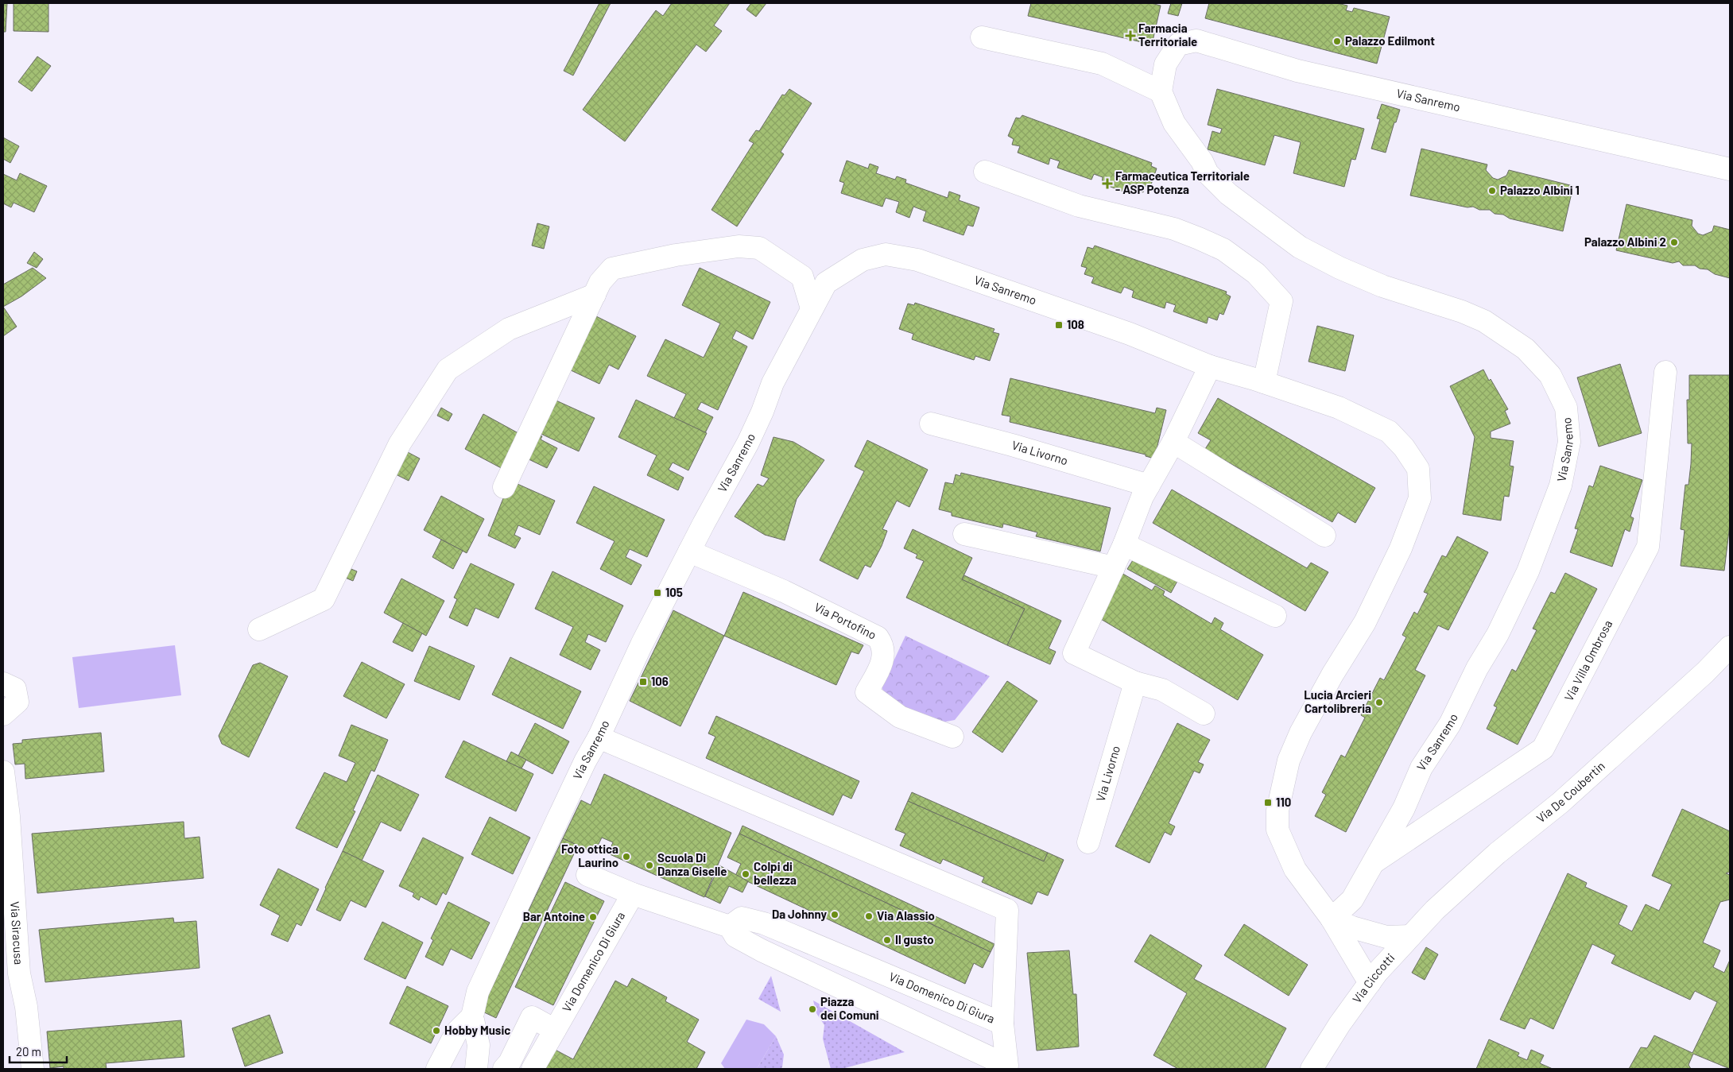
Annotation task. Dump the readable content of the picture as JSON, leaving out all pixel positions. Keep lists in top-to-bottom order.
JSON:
{
  "streets": {
    "street": [
      "Via Sanremo",
      "Via Livorno",
      "Via Portofino",
      "Via Villa Ombrosa",
      "Via De Coubertin",
      "Via Siracusa",
      "Via Domenico Di Giura",
      "Via Ciccotti"
    ]
  },
  "crossings": [
    ["Via Sanremo", "Via Portofino"],
    ["Via Sanremo", "Via Villa Ombrosa"],
    ["Via Sanremo", "Via Ciccotti"],
    ["Via De Coubertin", "Via Ciccotti"]
  ],
  "places": {
    "health": ["Farmacia Territoriale", "Farmaceutica Territoriale - ASP Potenza"],
    "other": [
      "Palazzo Edilmont",
      "Palazzo Albini 1",
      "Palazzo Albini 2",
      "Lucia Arcieri Cartolibreria",
      "Foto ottica Laurino",
      "Scuola Di Danza Giselle",
      "Colpi di bellezza",
      "Da Johnny",
      "Via Alassio",
      "Bar Antoine",
      "Il gusto",
      "Piazza dei Comuni",
      "Hobby Music"
    ],
    "transit": [
      "108",
      "105",
      "106",
      "110"
    ]
  },
  "scale_bar": "20 m"
}
